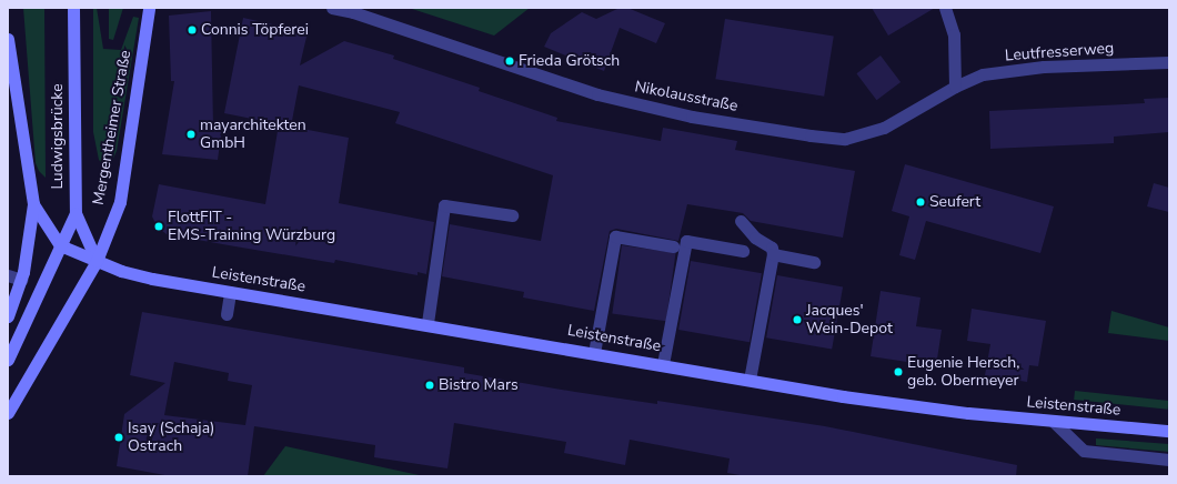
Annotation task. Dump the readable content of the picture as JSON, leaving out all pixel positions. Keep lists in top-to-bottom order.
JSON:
{
  "streets": {
    "main road": ["Mergentheimer Straße", "Ludwigsbrücke", "Leistenstraße"],
    "street": ["Leutfresserweg", "Nikolausstraße"]
  },
  "crossings": [
    ["Leutfresserweg", "Nikolausstraße"],
    ["Mergentheimer Straße", "Ludwigsbrücke"],
    ["Mergentheimer Straße", "Leistenstraße"],
    ["Ludwigsbrücke", "Leistenstraße"]
  ],
  "places": [
    "Connis Töpferei",
    "Frieda Grötsch",
    "mayarchitekten GmbH",
    "Seufert",
    "FlottFIT - EMS-Training Würzburg",
    "Jacques' Wein-Depot",
    "Eugenie Hersch, geb. Obermeyer",
    "Bistro Mars",
    "Isay (Schaja) Ostrach"
  ]
}
